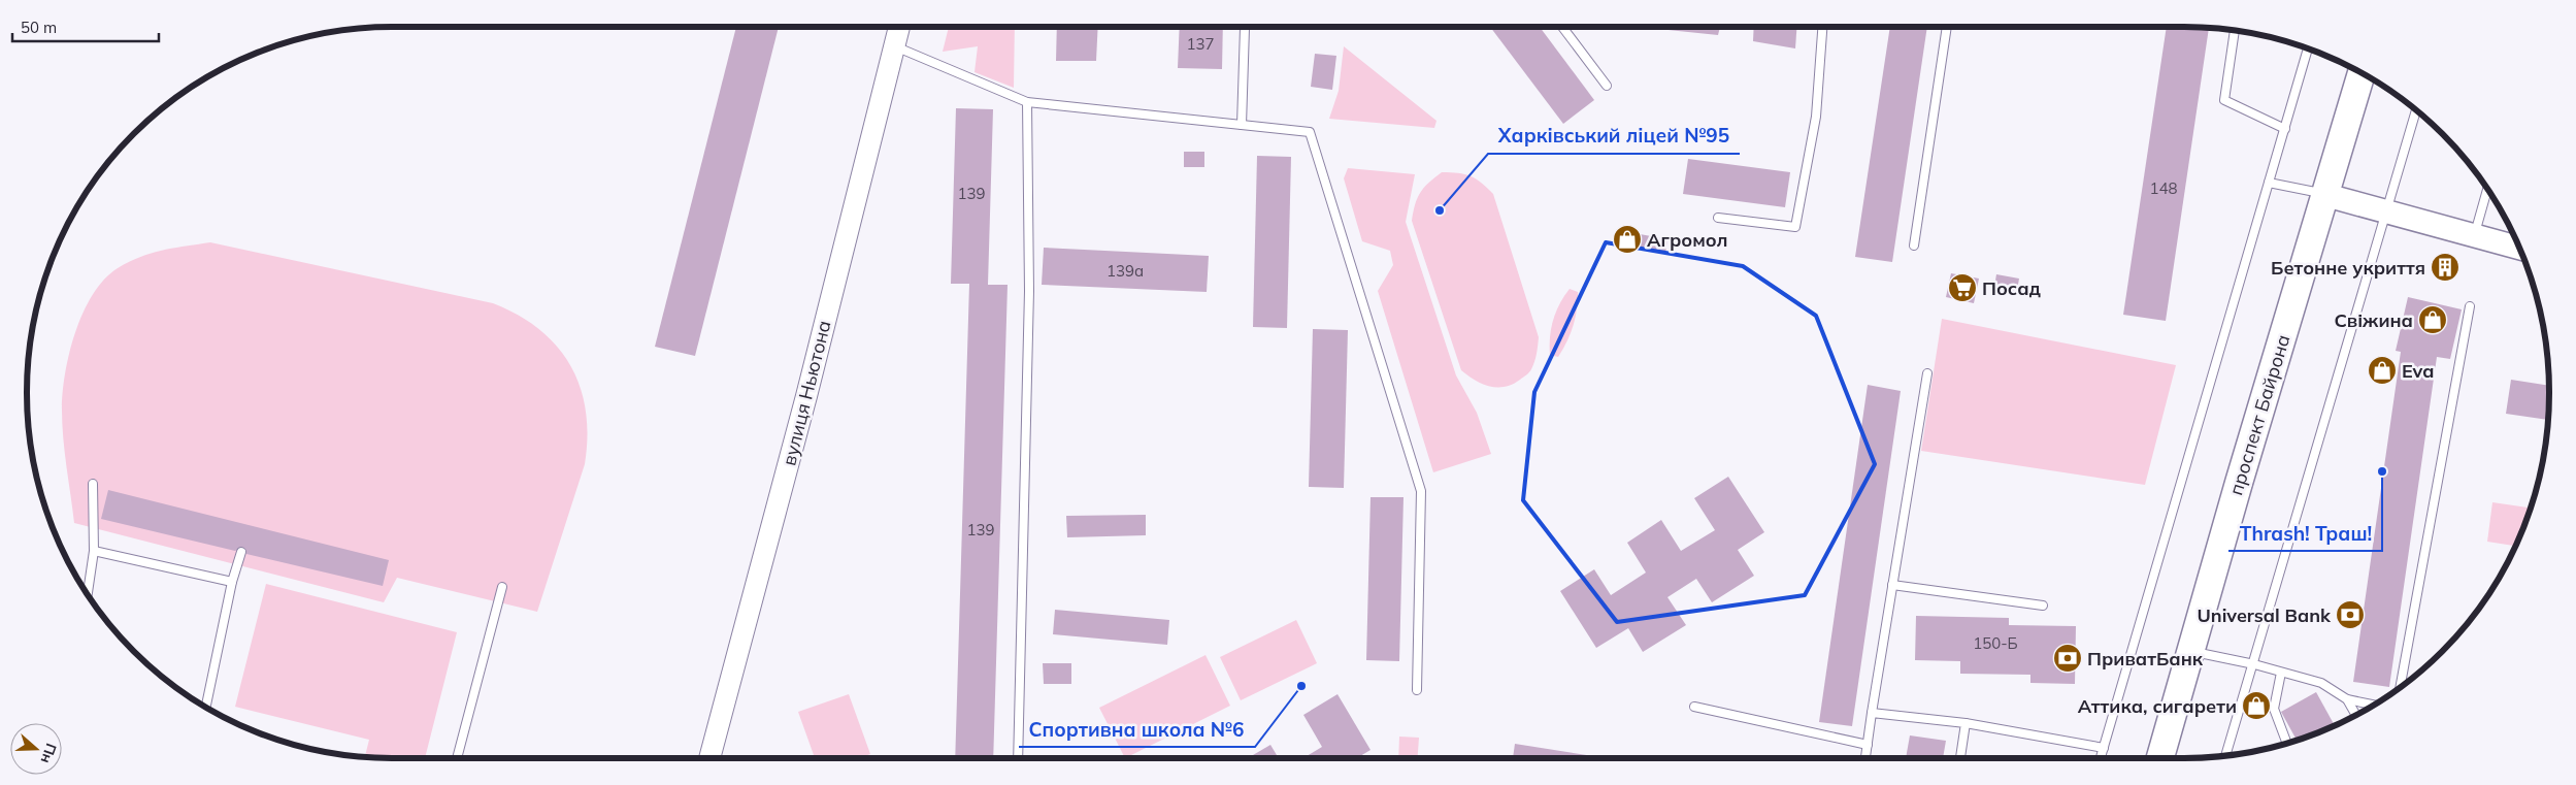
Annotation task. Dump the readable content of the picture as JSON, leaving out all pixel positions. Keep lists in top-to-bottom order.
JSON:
{
  "streets": {
    "main road": ["проспект Байрона"],
    "street": ["вулиця Ньютона"]
  },
  "places": {
    "other": ["Харківський ліцей №95", "Thrash! Траш!", "Спортивна школа №6"],
    "shop": [
      "Агромол",
      "Свіжина",
      "Eva",
      "Аттика, сигарети"
    ],
    "building": ["Бетонне укриття"],
    "supermarket": ["Посад"],
    "bank": ["Universal Bank", "ПриватБанк"]
  },
  "house_numbers": [
    "137",
    "148",
    "139",
    "139а",
    "139",
    "150-Б"
  ],
  "scale_bar": "50 m",
  "north": "right"
}
